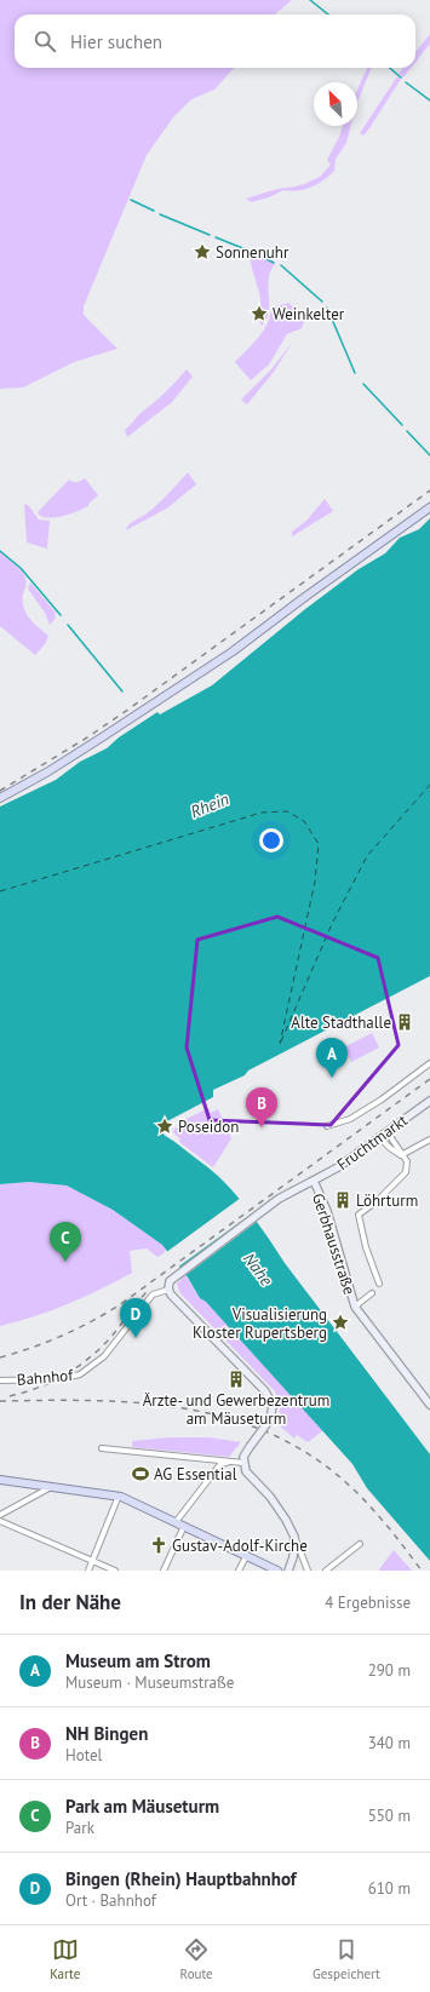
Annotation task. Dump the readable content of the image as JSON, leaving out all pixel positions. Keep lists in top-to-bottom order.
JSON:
{
  "streets": {
    "main road": ["Fruchtmarkt", "Gerbhausstraße"],
    "street": ["Bahnhof"]
  },
  "crossings": [
    ["Fruchtmarkt", "Gerbhausstraße"],
    ["Fruchtmarkt", "Bahnhof"]
  ],
  "water": ["Rhein", "Nahe"],
  "places": {
    "place": [
      "Sonnenuhr",
      "Weinkelter",
      "Poseidon",
      "Visualisierung Kloster Rupertsberg"
    ],
    "building": ["Alte Stadthalle", "Löhrturm", "Ärzte- und Gewerbezentrum am Mäuseturm"],
    "sports": ["AG Essential"],
    "church": ["Gustav-Adolf-Kirche"]
  },
  "north": "top left",
  "page": {
    "search": "Hier suchen",
    "pins": [
      "A",
      "B",
      "C",
      "D"
    ],
    "heading": ["In der Nähe", "4 Ergebnisse"],
    "list": [
      {
        "mark": "A",
        "name": "Museum am Strom",
        "note": "Museum · Museumstraße",
        "value": "290 m"
      },
      {
        "mark": "B",
        "name": "NH Bingen",
        "note": "Hotel",
        "value": "340 m"
      },
      {
        "mark": "C",
        "name": "Park am Mäuseturm",
        "note": "Park",
        "value": "550 m"
      },
      {
        "mark": "D",
        "name": "Bingen (Rhein) Hauptbahnhof",
        "note": "Ort · Bahnhof",
        "value": "610 m"
      }
    ],
    "nav": ["Karte", "Route", "Gespeichert"]
  }
}
